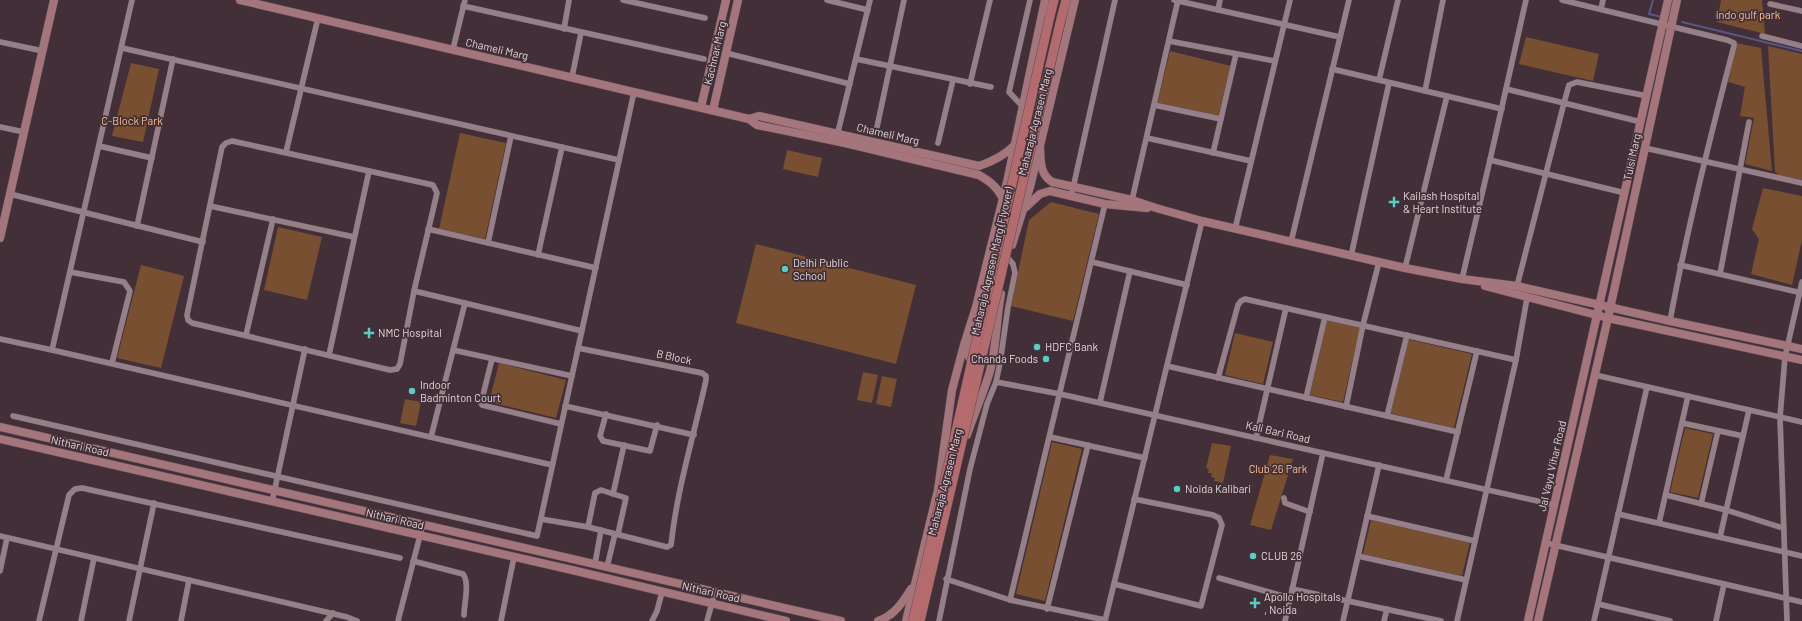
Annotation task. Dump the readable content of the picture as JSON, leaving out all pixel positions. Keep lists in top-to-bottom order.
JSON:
{
  "streets": {
    "main road": ["Maharaja Agrasen Marg (Flyover)"],
    "street": [
      "Chameli Marg",
      "Kachnar Marg",
      "Maharaja Agrasen Marg",
      "Tulsi Marg",
      "B Block",
      "Kali Bari Road",
      "Nithari Road",
      "Jal Vayu Vihar Road"
    ]
  },
  "crossings": [
    ["Chameli Marg", "Kachnar Marg"],
    ["Chameli Marg", "Maharaja Agrasen Marg"],
    ["Tulsi Marg", "Jal Vayu Vihar Road"],
    ["Kali Bari Road", "Jal Vayu Vihar Road"]
  ],
  "parks": ["indo gulf park", "C-Block Park", "Club 26 Park"],
  "places": {
    "health": ["Kailash Hospital & Heart Institute", "NMC Hospital", "Apollo Hospitals , Noida"],
    "other": [
      "Delhi Public School",
      "HDFC Bank",
      "Chanda Foods",
      "Indoor Badminton Court",
      "Noida Kalibari",
      "CLUB 26"
    ]
  }
}
